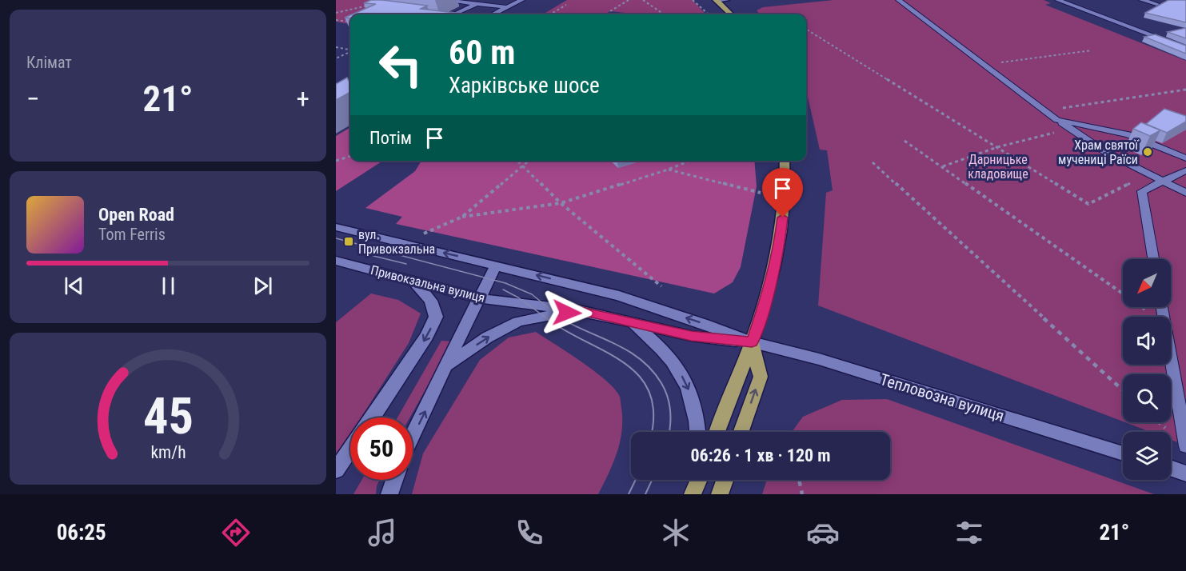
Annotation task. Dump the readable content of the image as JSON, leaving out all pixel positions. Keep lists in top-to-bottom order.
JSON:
{
  "streets": {
    "main road": ["Привокзальна вулиця", "Тепловозна вулиця"]
  },
  "crossings": [
    ["Привокзальна вулиця", "Тепловозна вулиця"]
  ],
  "parks": ["Дарницьке кладовище"],
  "places": {
    "other": ["Храм святої мучениці Раїси"],
    "transit": ["вул. Привокзальна"]
  },
  "north": "bottom left",
  "page": {
    "tile": "Клімат",
    "turn": ["60 m", "Харківське шосе"],
    "heat": ["−", "21°", "+"],
    "then": "Потім",
    "song": ["Open Road", "Tom Ferris"],
    "limit": "50",
    "trip": "06:26 · 1 хв · 120 m",
    "tabs": ["06:25", "21°"],
    "gauge": ["45", "km/h"]
  }
}
